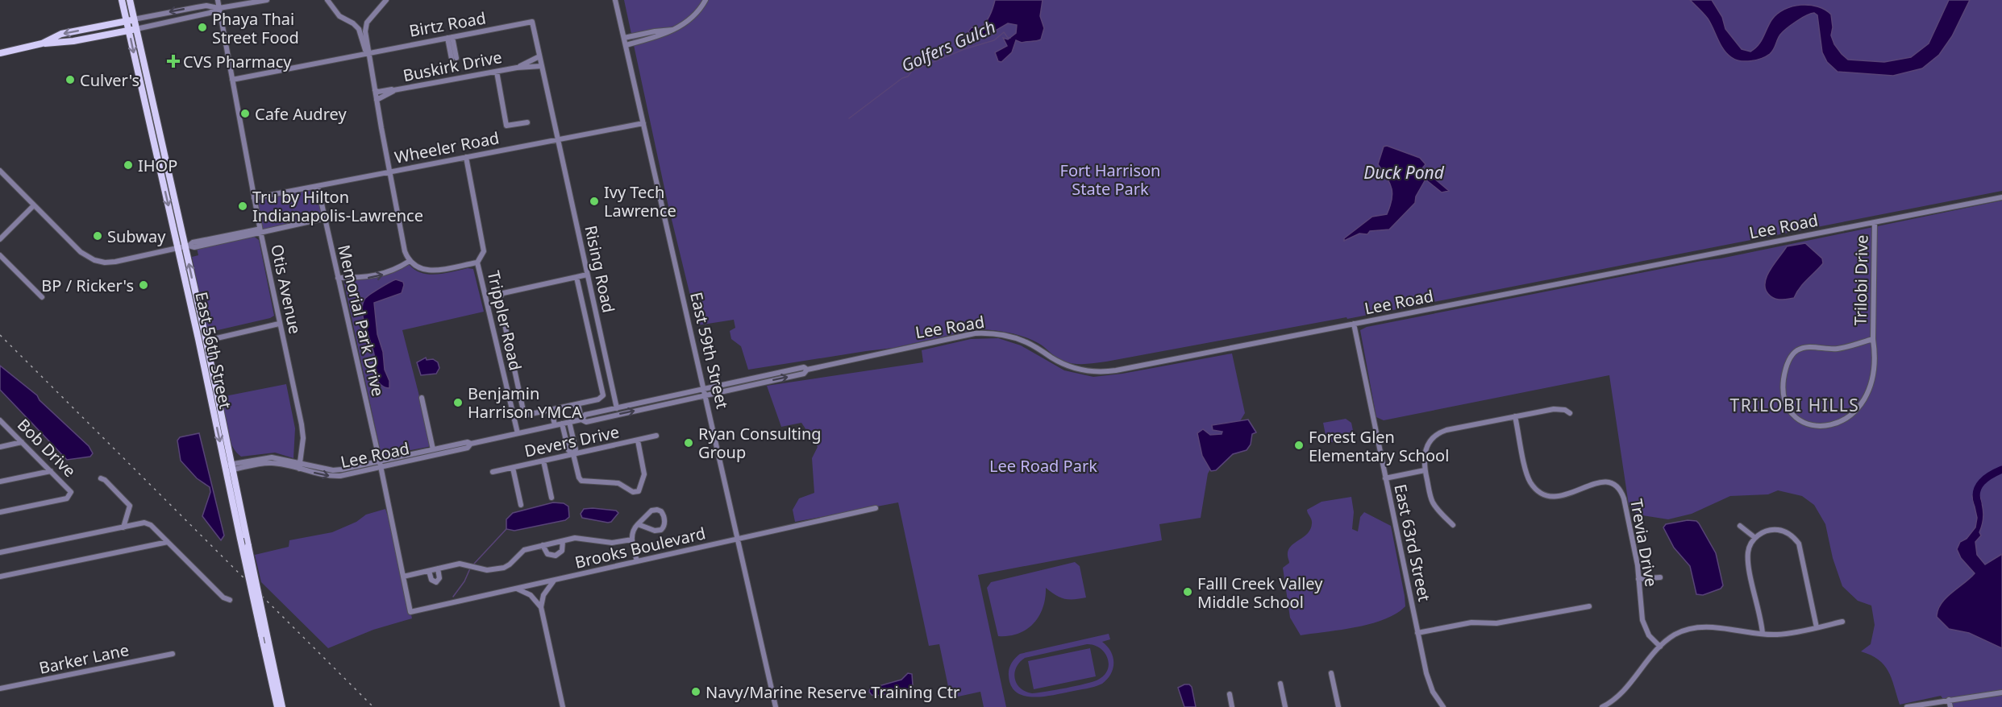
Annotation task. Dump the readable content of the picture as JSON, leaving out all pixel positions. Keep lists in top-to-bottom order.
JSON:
{
  "streets": {
    "main road": ["East 56th Street"],
    "street": [
      "Birtz Road",
      "Buskirk Drive",
      "Wheeler Road",
      "Lee Road",
      "Rising Road",
      "Trilobi Drive",
      "Otis Avenue",
      "Memorial Park Drive",
      "Trippler Road",
      "East 59th Street",
      "Devers Drive",
      "Bob Drive",
      "East 63rd Street",
      "Trevia Drive",
      "Brooks Boulevard",
      "Barker Lane"
    ]
  },
  "crossings": [
    ["Birtz Road", "Rising Road"],
    ["Birtz Road", "Otis Avenue"],
    ["Buskirk Drive", "Rising Road"],
    ["Wheeler Road", "Rising Road"],
    ["Wheeler Road", "Otis Avenue"],
    ["Wheeler Road", "Memorial Park Drive"],
    ["Wheeler Road", "East 59th Street"],
    ["Lee Road", "Rising Road"],
    ["Lee Road", "Trilobi Drive"],
    ["Lee Road", "Otis Avenue"],
    ["Lee Road", "Memorial Park Drive"],
    ["Lee Road", "Trippler Road"],
    ["Lee Road", "East 56th Street"],
    ["Lee Road", "East 59th Street"],
    ["Lee Road", "East 63rd Street"],
    ["East 59th Street", "Brooks Boulevard"]
  ],
  "districts": ["TRILOBI HILLS"],
  "water": ["Golfers Gulch", "Duck Pond"],
  "parks": ["Fort Harrison State Park", "Lee Road Park"],
  "places": {
    "other": [
      "Phaya Thai Street Food",
      "Culver's",
      "Cafe Audrey",
      "IHOP",
      "Ivy Tech Lawrence",
      "Tru by Hilton Indianapolis-Lawrence",
      "Subway",
      "BP / Ricker's",
      "Benjamin Harrison YMCA",
      "Ryan Consulting Group",
      "Forest Glen Elementary School",
      "Falll Creek Valley Middle School",
      "Navy/Marine Reserve Training Ctr"
    ],
    "health": ["CVS Pharmacy"]
  }
}
